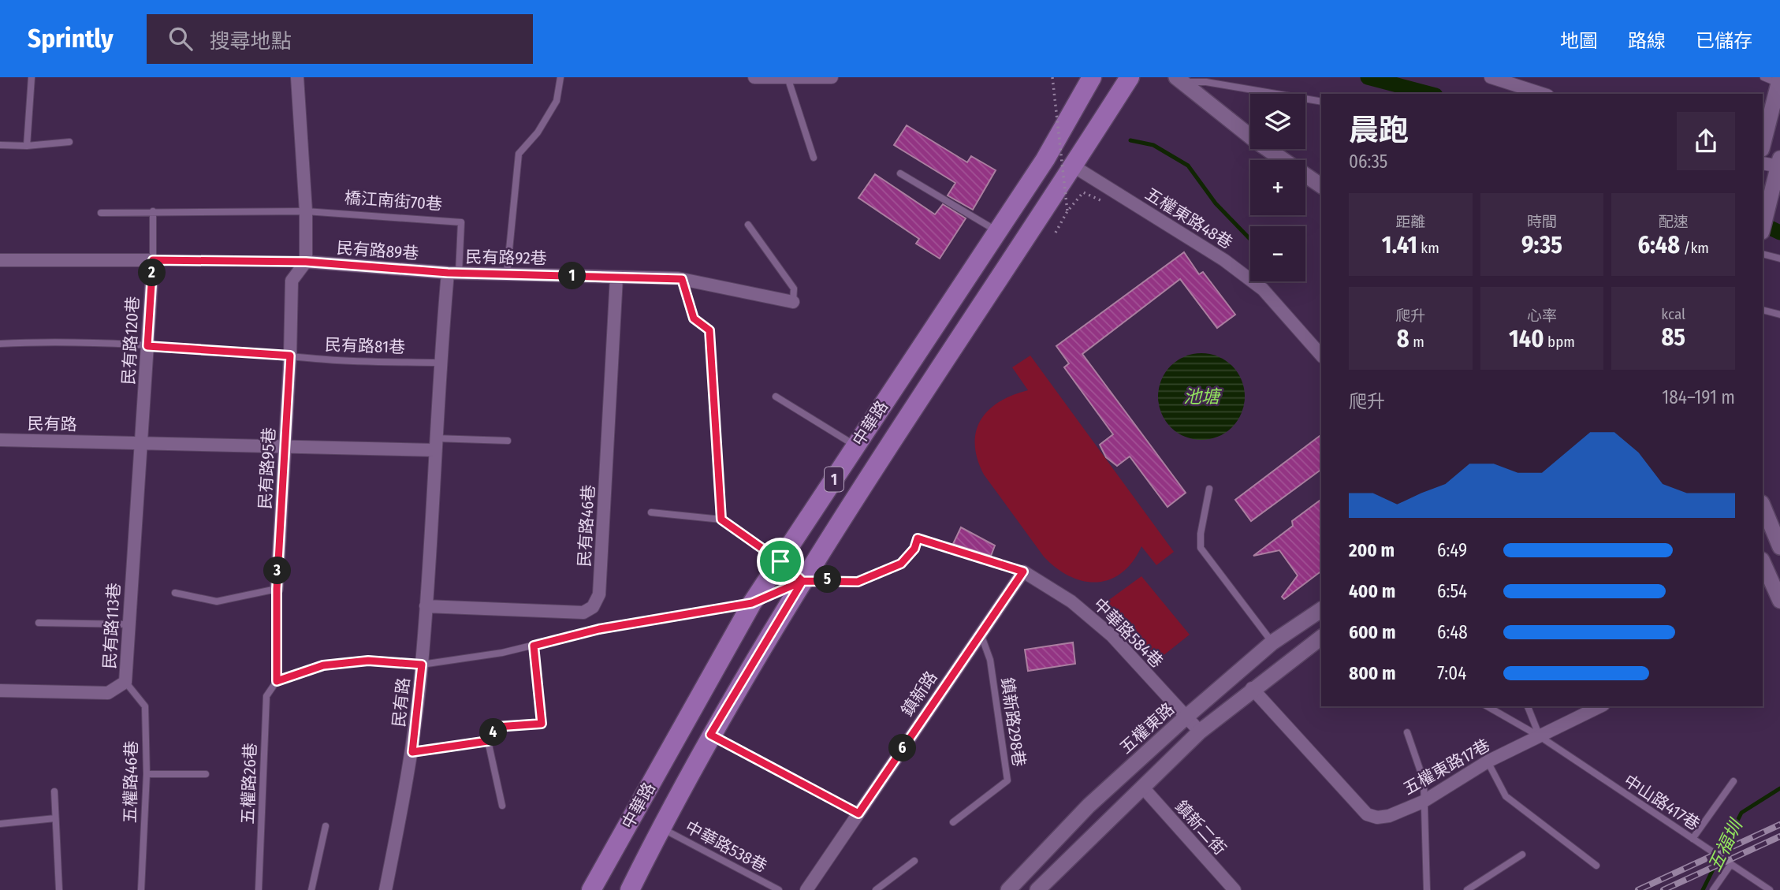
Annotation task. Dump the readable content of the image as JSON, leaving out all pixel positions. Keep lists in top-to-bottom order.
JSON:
{
  "streets": {
    "main road": ["中華路", "1"],
    "street": [
      "五權東路48巷",
      "民有路89巷",
      "民有路92巷",
      "民有路120巷",
      "民有路",
      "民有路95巷",
      "民有路46巷",
      "民有路113巷",
      "中華路584巷",
      "鎮新路",
      "五權東路",
      "五權東路17巷",
      "鎮新二街"
    ],
    "lane": [
      "橋江南街70巷",
      "民有路81巷",
      "鎮新路298巷",
      "五權路46巷",
      "五權路26巷",
      "中山路417巷",
      "中華路538巷"
    ]
  },
  "crossings": [
    ["橋江南街70巷", "民有路89巷"],
    ["橋江南街70巷", "民有路92巷"],
    ["橋江南街70巷", "民有路"],
    ["五權東路48巷", "中華路"],
    ["民有路89巷", "民有路92巷"],
    ["民有路89巷", "民有路"],
    ["民有路89巷", "民有路95巷"],
    ["民有路92巷", "民有路"],
    ["民有路92巷", "民有路46巷"],
    ["民有路120巷", "民有路81巷"],
    ["民有路120巷", "民有路"],
    ["民有路120巷", "民有路113巷"],
    ["民有路81巷", "民有路"],
    ["民有路81巷", "民有路95巷"],
    ["中華路", "中華路584巷"],
    ["中華路", "中華路538巷"],
    ["民有路", "民有路95巷"],
    ["民有路", "民有路46巷"],
    ["民有路", "民有路113巷"],
    ["民有路95巷", "五權路26巷"],
    ["民有路113巷", "五權路46巷"],
    ["中華路584巷", "鎮新路"],
    ["中華路584巷", "五權東路"],
    ["鎮新路", "鎮新路298巷"],
    ["五權東路17巷", "中山路417巷"]
  ],
  "water": ["池塘", "五福圳"],
  "page": {
    "header": "Sprintly",
    "search": "搜尋地點",
    "nav": ["地圖", "路線", "已儲存"],
    "map_buttons": ["+", "−"],
    "heading": ["晨跑", "06:35"],
    "stats": [
      ["距離", "1.41 km"],
      ["時間", "9:35"],
      ["配速", "6:48 /km"],
      ["爬升", "8 m"],
      ["心率", "140 bpm"],
      ["kcal", "85"]
    ],
    "pins": [
      "2",
      "1",
      "3",
      "5",
      "4",
      "6"
    ],
    "chart": ["爬升", "184–191 m"],
    "list": [
      {
        "name": "200 m",
        "note": "6:49"
      },
      {
        "name": "400 m",
        "note": "6:54"
      },
      {
        "name": "600 m",
        "note": "6:48"
      },
      {
        "name": "800 m",
        "note": "7:04"
      }
    ]
  }
}
